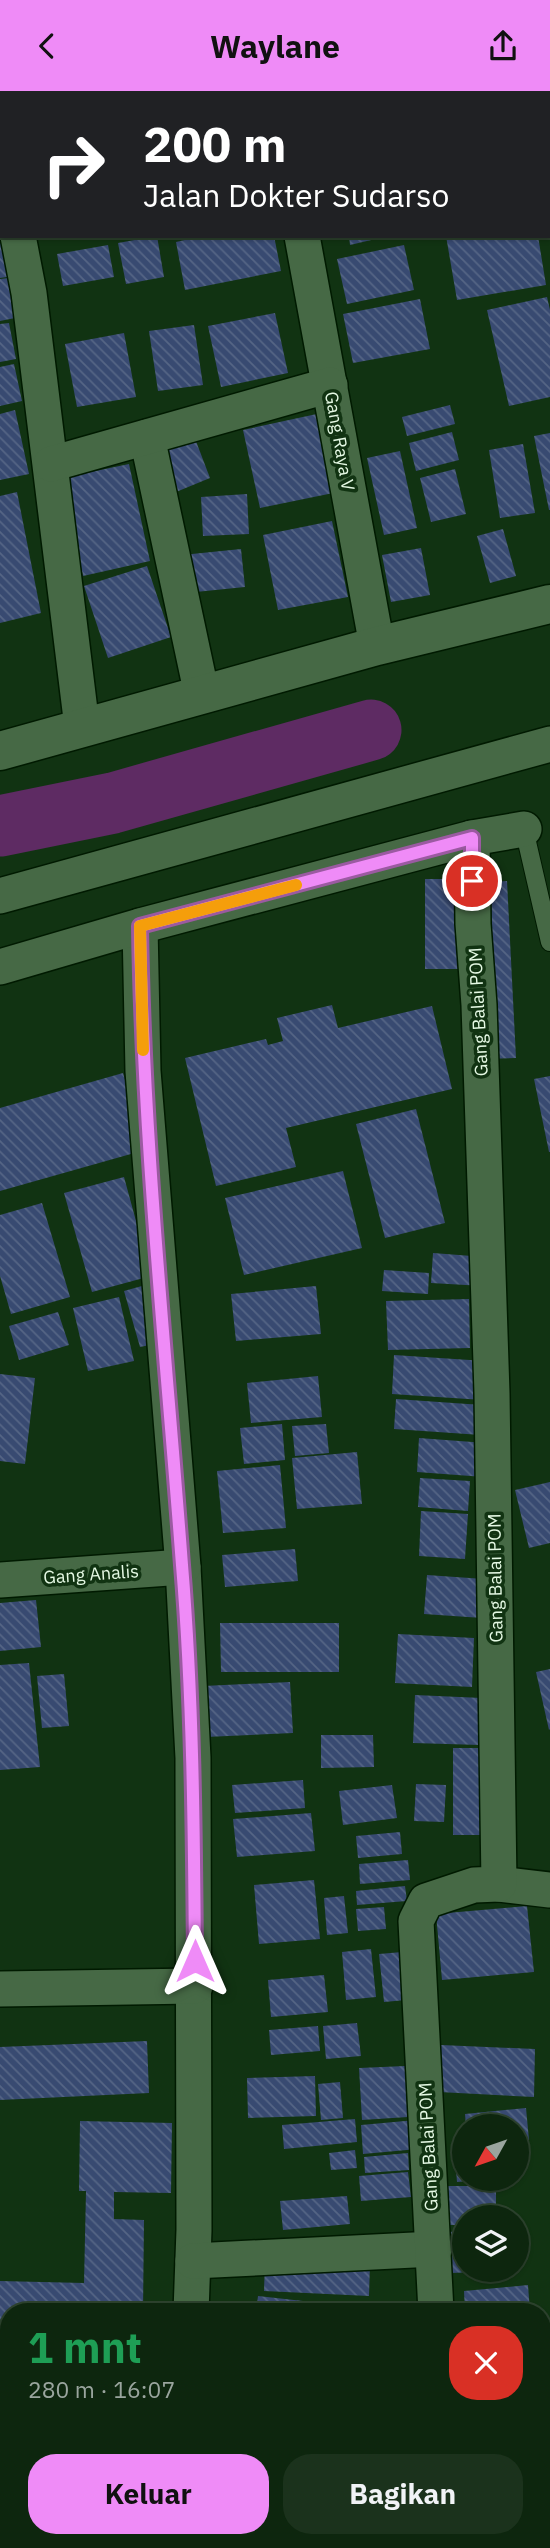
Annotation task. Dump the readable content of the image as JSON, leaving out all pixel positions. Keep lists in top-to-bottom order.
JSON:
{
  "streets": {
    "street": ["Gang Raya V", "Gang Balai POM", "Gang Analis"]
  },
  "north": "bottom left",
  "page": {
    "header": "Waylane",
    "turn": ["200 m", "Jalan Dokter Sudarso"],
    "heading": ["1 mnt", "280 m · 16:07"],
    "buttons": ["Keluar", "Bagikan"]
  }
}
